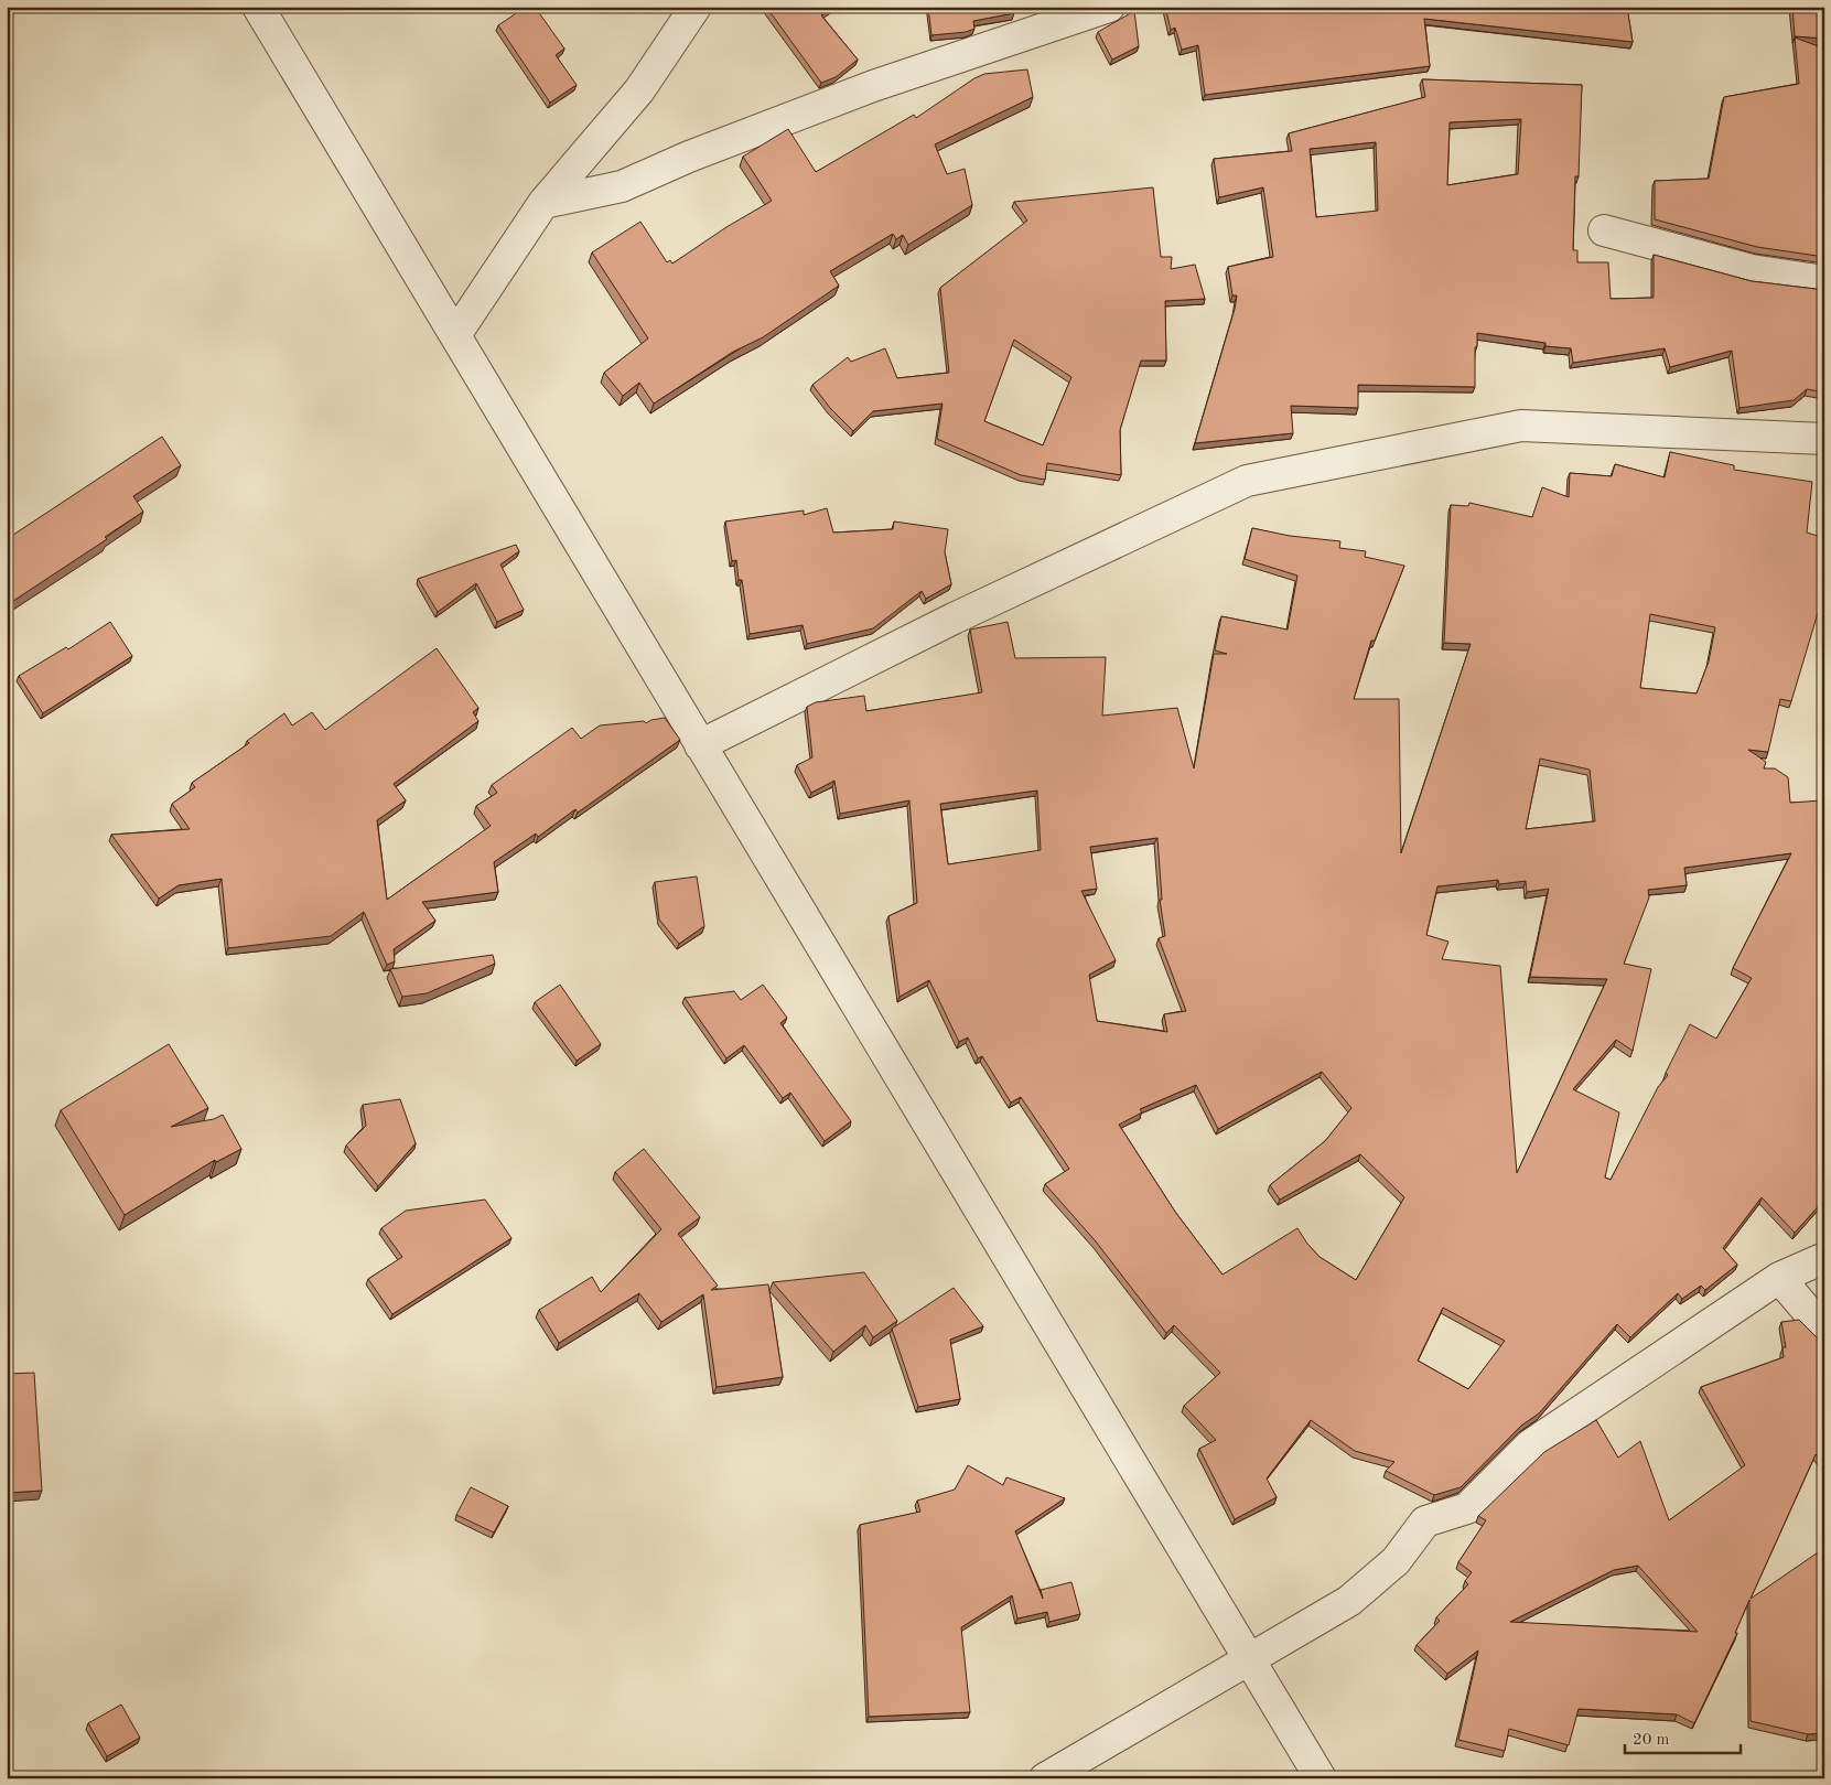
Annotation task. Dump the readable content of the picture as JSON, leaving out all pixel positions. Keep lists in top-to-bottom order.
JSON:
{
  "scale_bar": "20 m"
}
